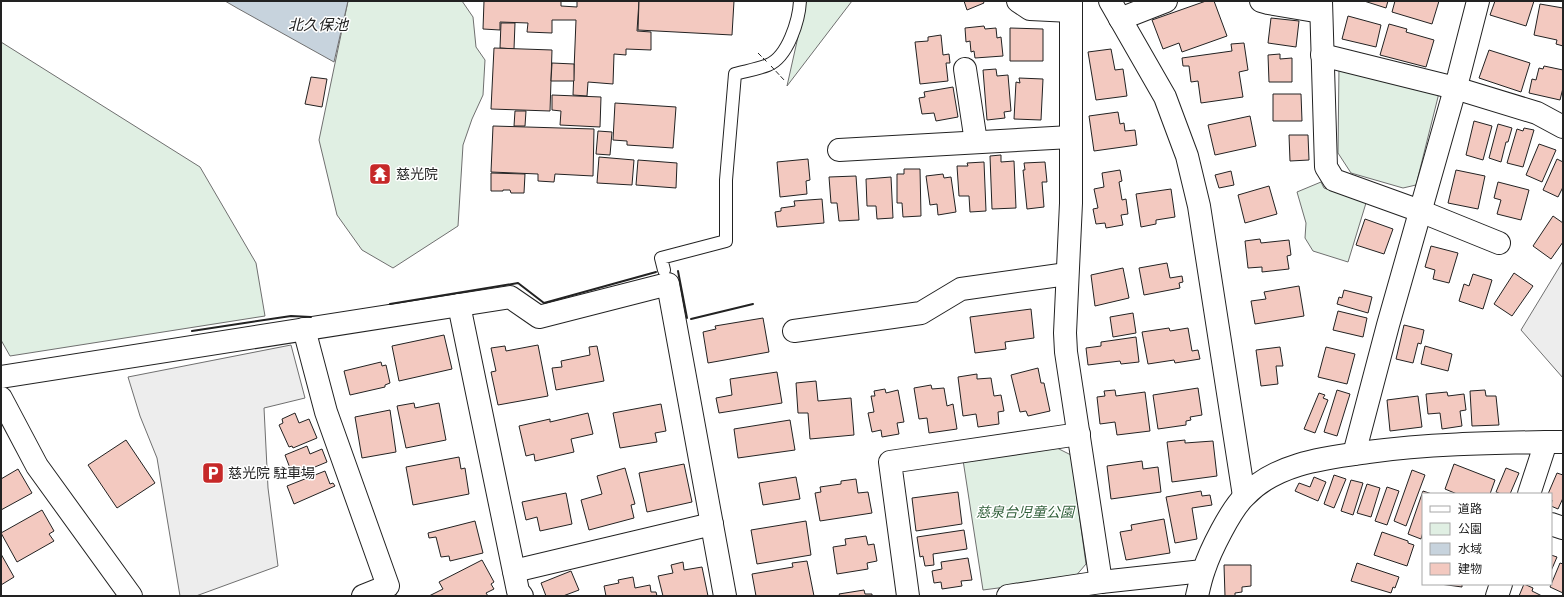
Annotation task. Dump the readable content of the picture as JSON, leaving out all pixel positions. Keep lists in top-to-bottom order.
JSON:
{
  "water": ["北久保池"],
  "parks": ["慈泉台児童公園"],
  "places": {
    "temple": ["慈光院"],
    "parking": ["慈光院 駐車場"]
  },
  "legend": [
    "道路",
    "公園",
    "水域",
    "建物"
  ]
}
